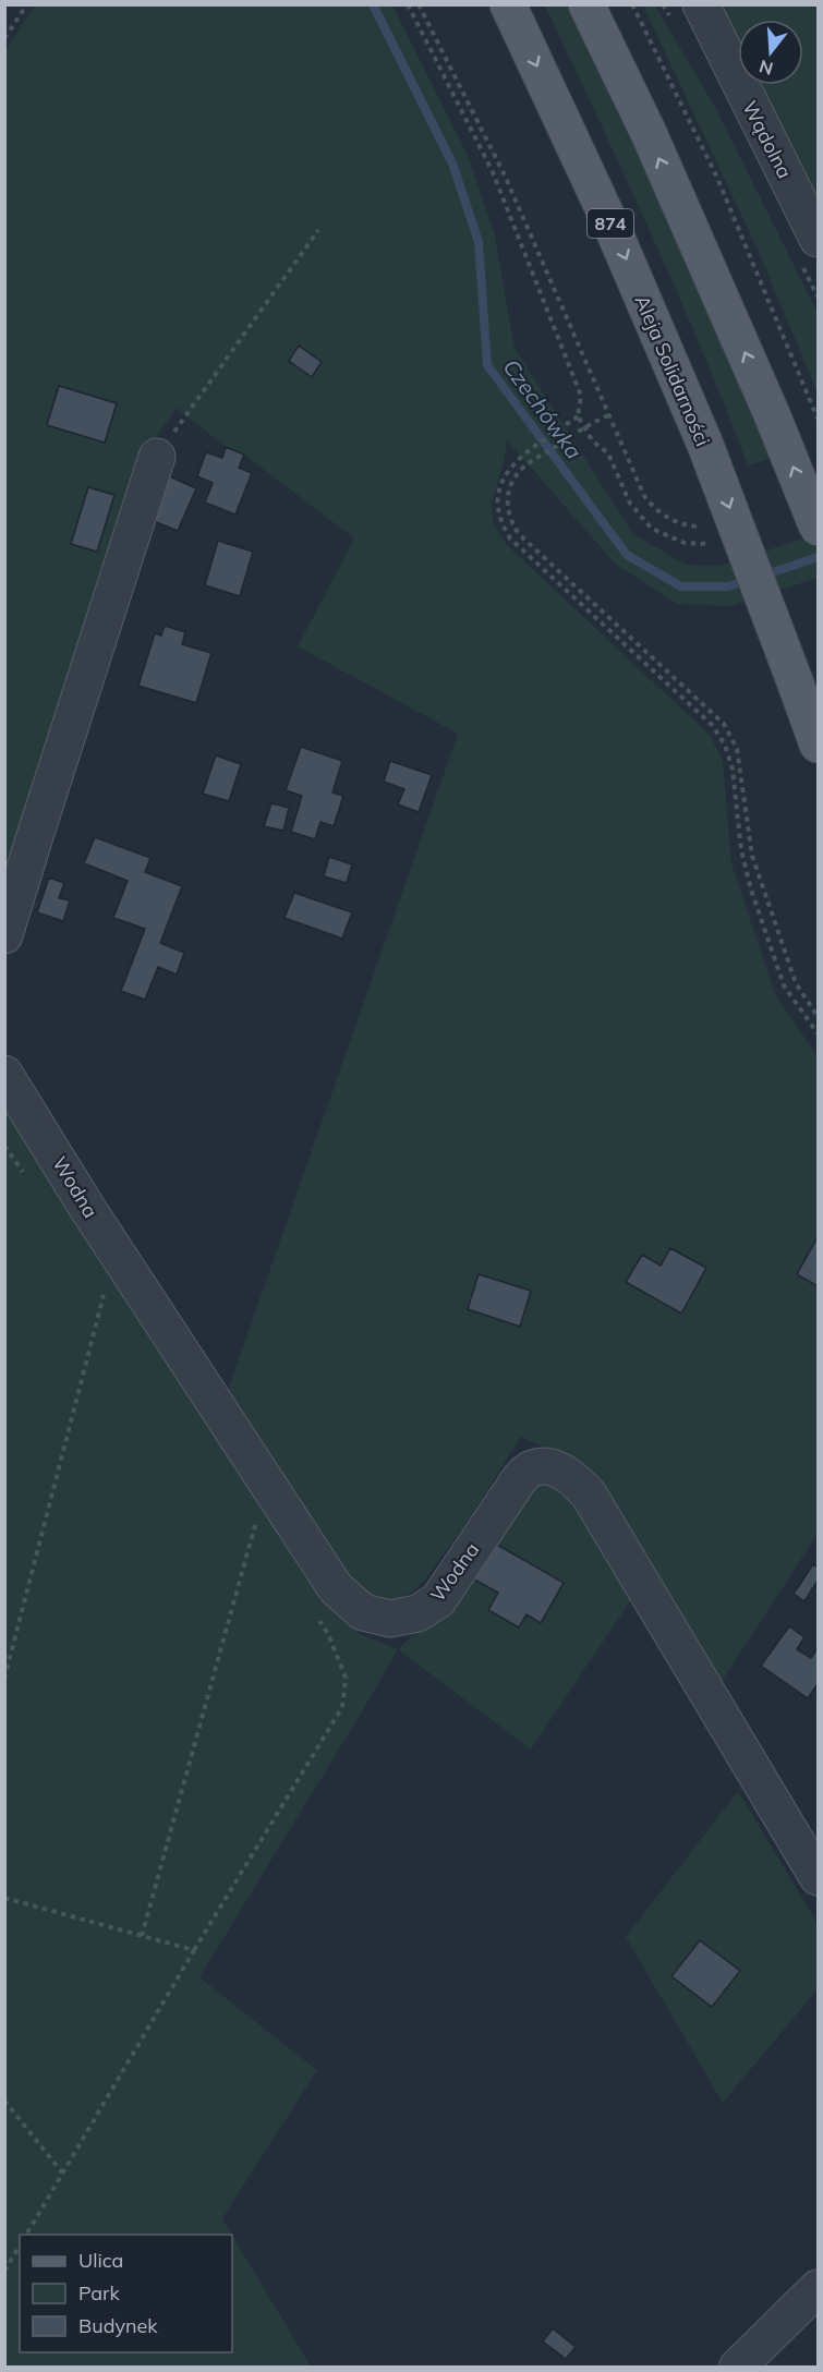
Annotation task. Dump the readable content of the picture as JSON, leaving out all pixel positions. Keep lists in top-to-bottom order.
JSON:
{
  "streets": {
    "main road": ["874", "Aleja Solidarności"],
    "street": ["Wądolna", "Wodna"]
  },
  "water": ["Czechówka"],
  "legend": ["Ulica", "Park", "Budynek"],
  "north": "bottom"
}
